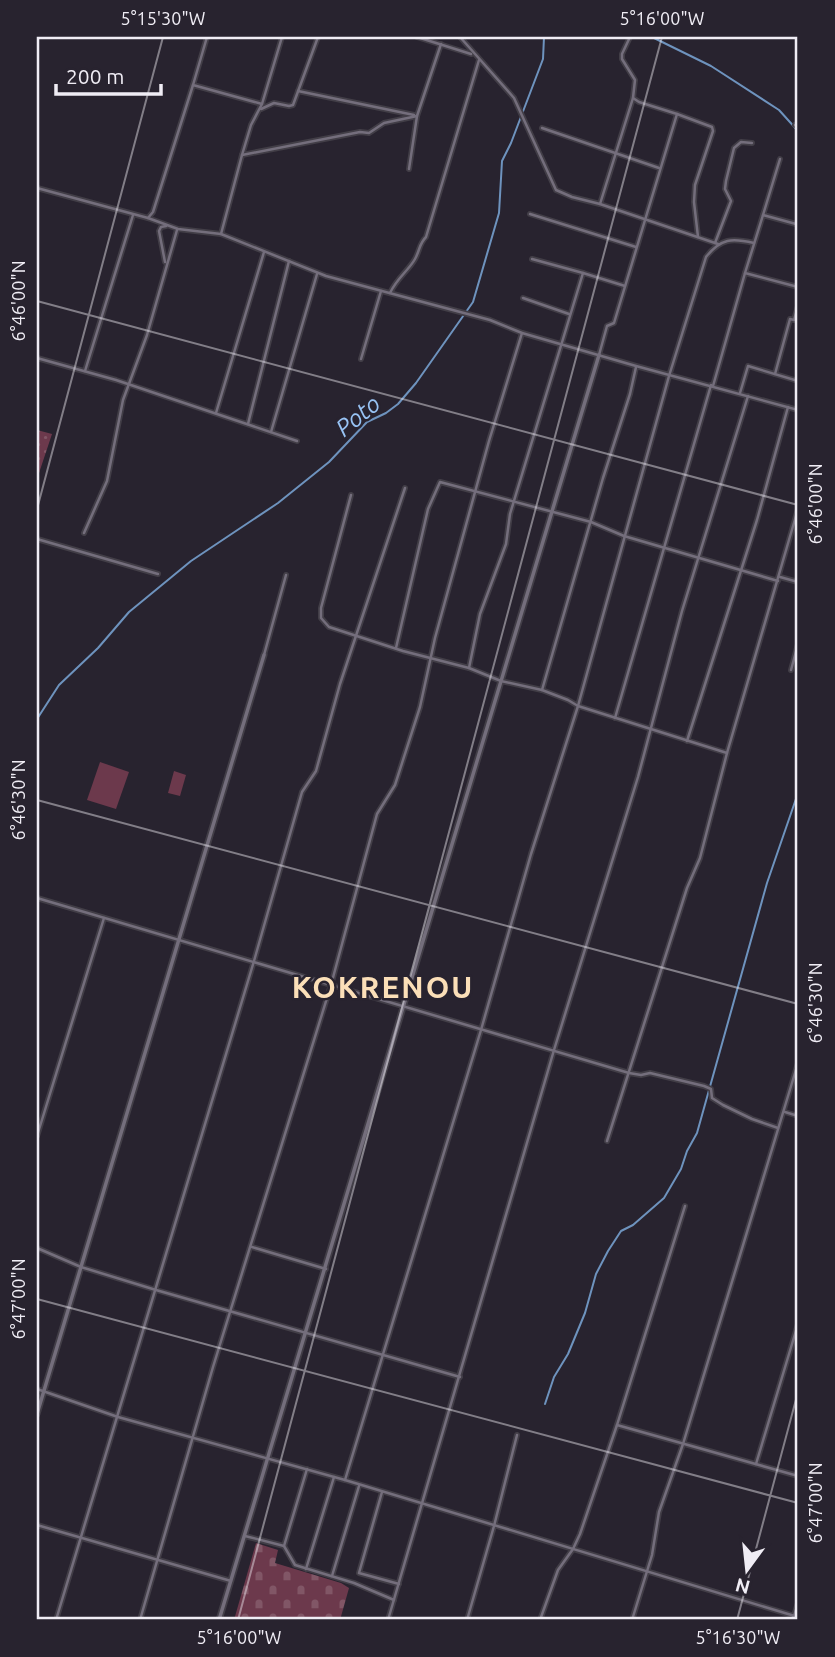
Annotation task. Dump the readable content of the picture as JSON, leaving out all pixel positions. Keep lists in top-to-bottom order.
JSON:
{
  "districts": ["KOKRENOU"],
  "water": ["Poto"],
  "scale_bar": "200 m",
  "north": "bottom",
  "coordinates": [
    "5°15'30\"W",
    "5°16'00\"W",
    "6°46'00\"N",
    "6°46'30\"N",
    "6°47'00\"N",
    "5°16'30\"W"
  ]
}
